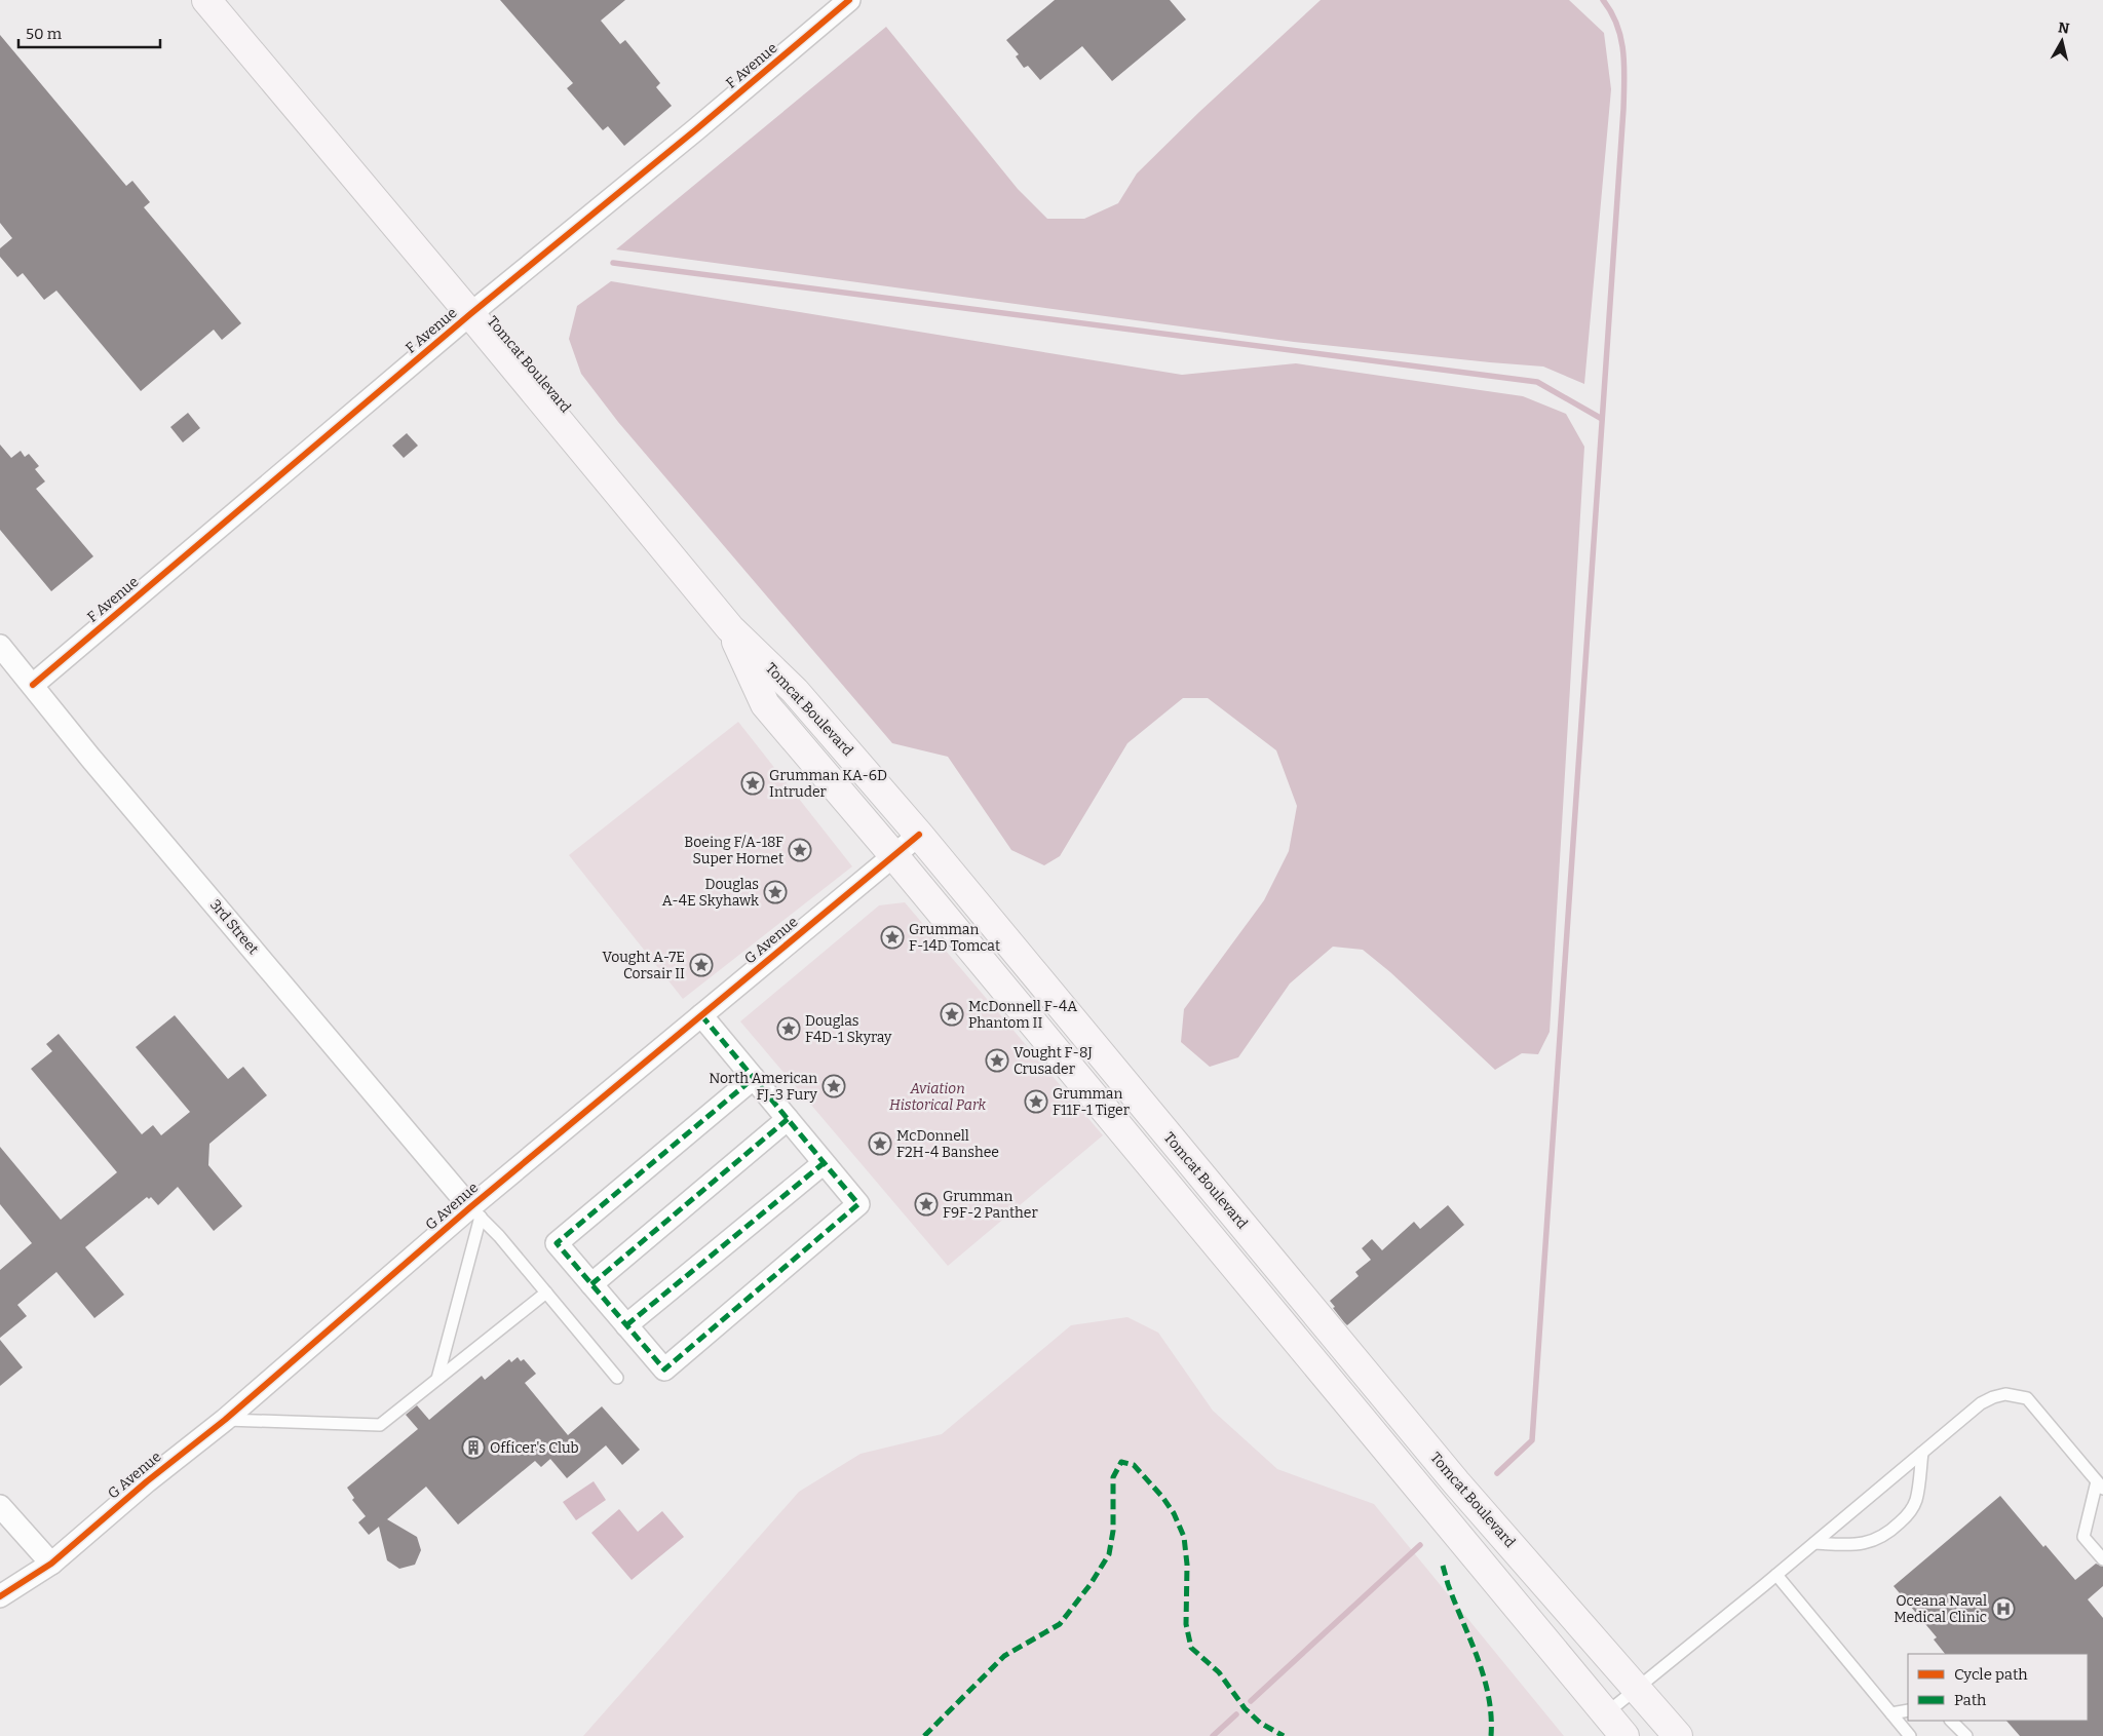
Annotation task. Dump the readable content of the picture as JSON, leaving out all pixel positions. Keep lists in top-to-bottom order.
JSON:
{
  "streets": {
    "main road": ["Tomcat Boulevard"],
    "street": ["F Avenue", "3rd Street", "G Avenue"]
  },
  "crossings": [
    ["F Avenue", "Tomcat Boulevard"],
    ["F Avenue", "3rd Street"],
    ["Tomcat Boulevard", "G Avenue"],
    ["3rd Street", "G Avenue"]
  ],
  "parks": ["Aviation Historical Park"],
  "places": {
    "place": [
      "Grumman KA-6D Intruder",
      "Boeing F/A-18F Super Hornet",
      "Douglas A-4E Skyhawk",
      "Grumman F-14D Tomcat",
      "Vought A-7E Corsair II",
      "McDonnell F-4A Phantom II",
      "Douglas F4D-1 Skyray",
      "Vought F-8J Crusader",
      "North American FJ-3 Fury",
      "Grumman F11F-1 Tiger",
      "McDonnell F2H-4 Banshee",
      "Grumman F9F-2 Panther"
    ],
    "building": ["Officer's Club"],
    "hospital": ["Oceana Naval Medical Clinic"]
  },
  "legend": ["Cycle path", "Path"],
  "scale_bar": "50 m",
  "north": "top"
}
